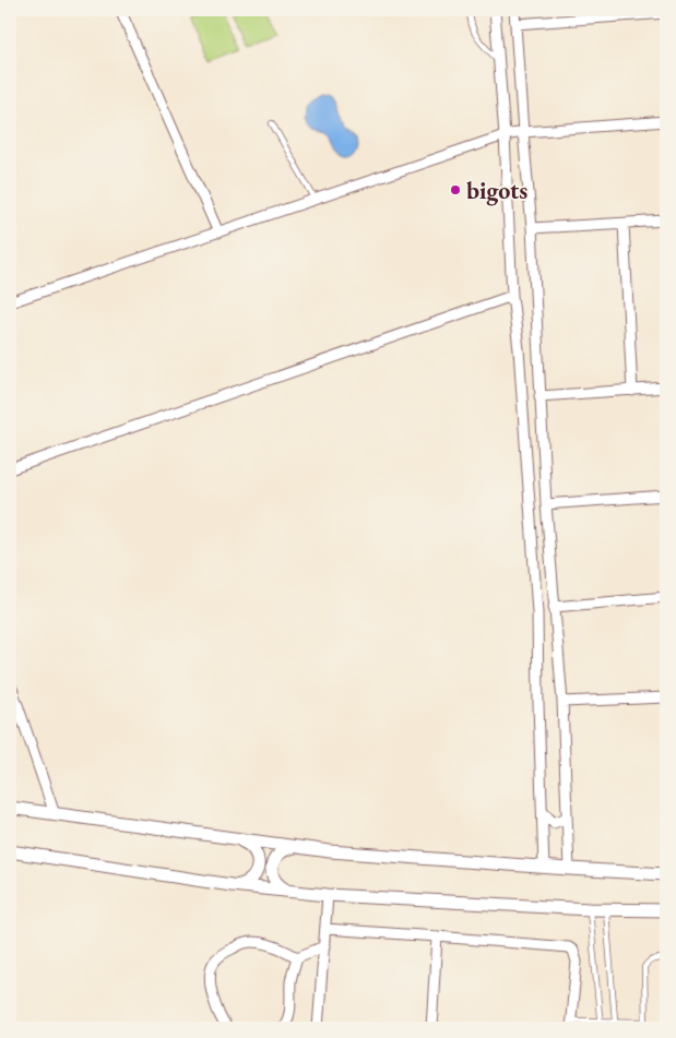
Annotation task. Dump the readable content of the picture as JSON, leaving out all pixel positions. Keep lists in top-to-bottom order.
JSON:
{
  "places": ["bigots"]
}
